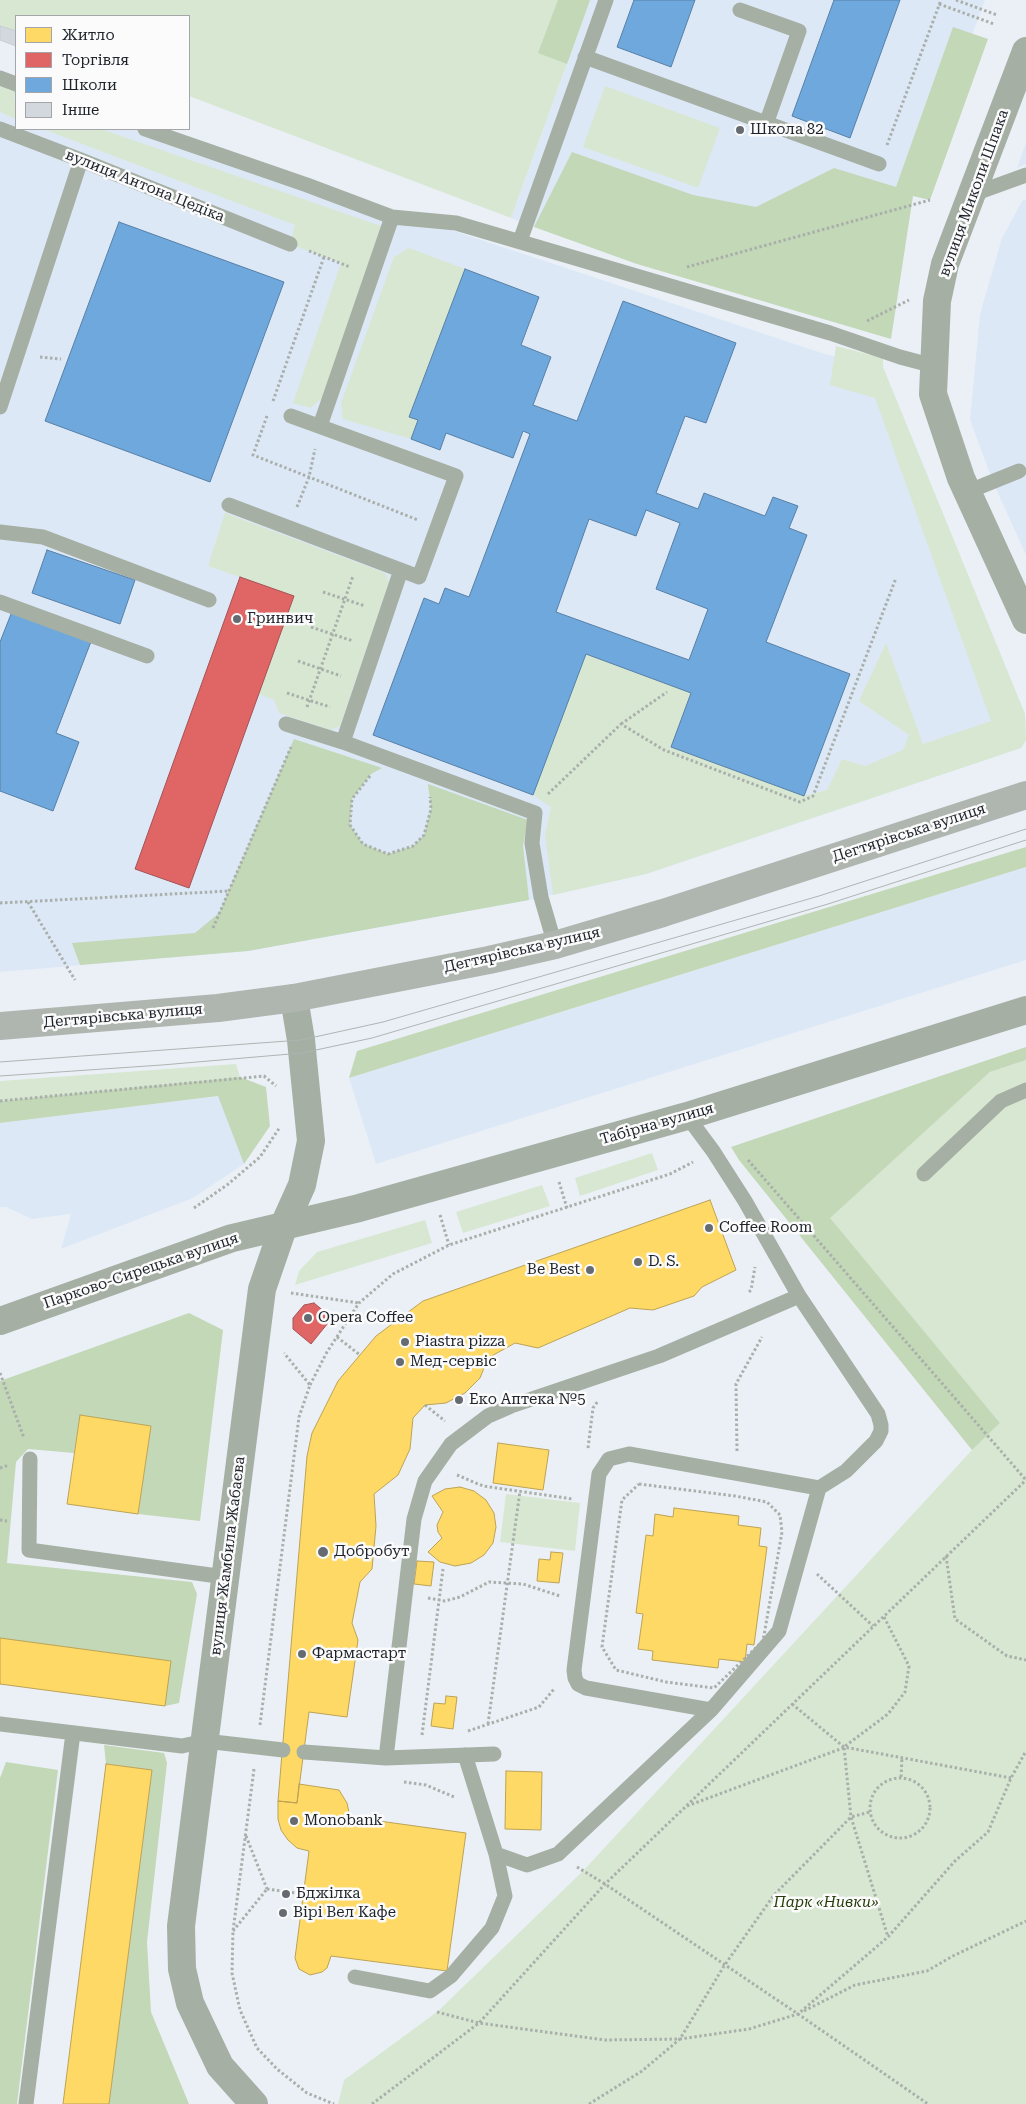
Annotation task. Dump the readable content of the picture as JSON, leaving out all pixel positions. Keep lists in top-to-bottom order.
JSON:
{
  "streets": {
    "main road": ["Дегтярівська вулиця"],
    "street": [
      "вулиця Миколи Шпака",
      "Табірна вулиця",
      "Парково-Сирецька вулиця",
      "вулиця Жамбила Жабаєва"
    ],
    "lane": ["вулиця Антона Цедіка"]
  },
  "crossings": [
    ["Дегтярівська вулиця", "вулиця Жамбила Жабаєва"],
    ["Табірна вулиця", "Парково-Сирецька вулиця"],
    ["Табірна вулиця", "вулиця Жамбила Жабаєва"],
    ["Парково-Сирецька вулиця", "вулиця Жамбила Жабаєва"]
  ],
  "parks": ["Парк «Нивки»"],
  "places": [
    "Школа 82",
    "Гринвич",
    "Coffee Room",
    "D. S.",
    "Be Best",
    "Opera Coffee",
    "Piastra pizza",
    "Мед-сервіс",
    "Еко Аптека №5",
    "Добробут",
    "Фармастарт",
    "Monobank",
    "Бджілка",
    "Вірі Вел Кафе"
  ],
  "legend": [
    "Житло",
    "Торгівля",
    "Школи",
    "Інше"
  ]
}
